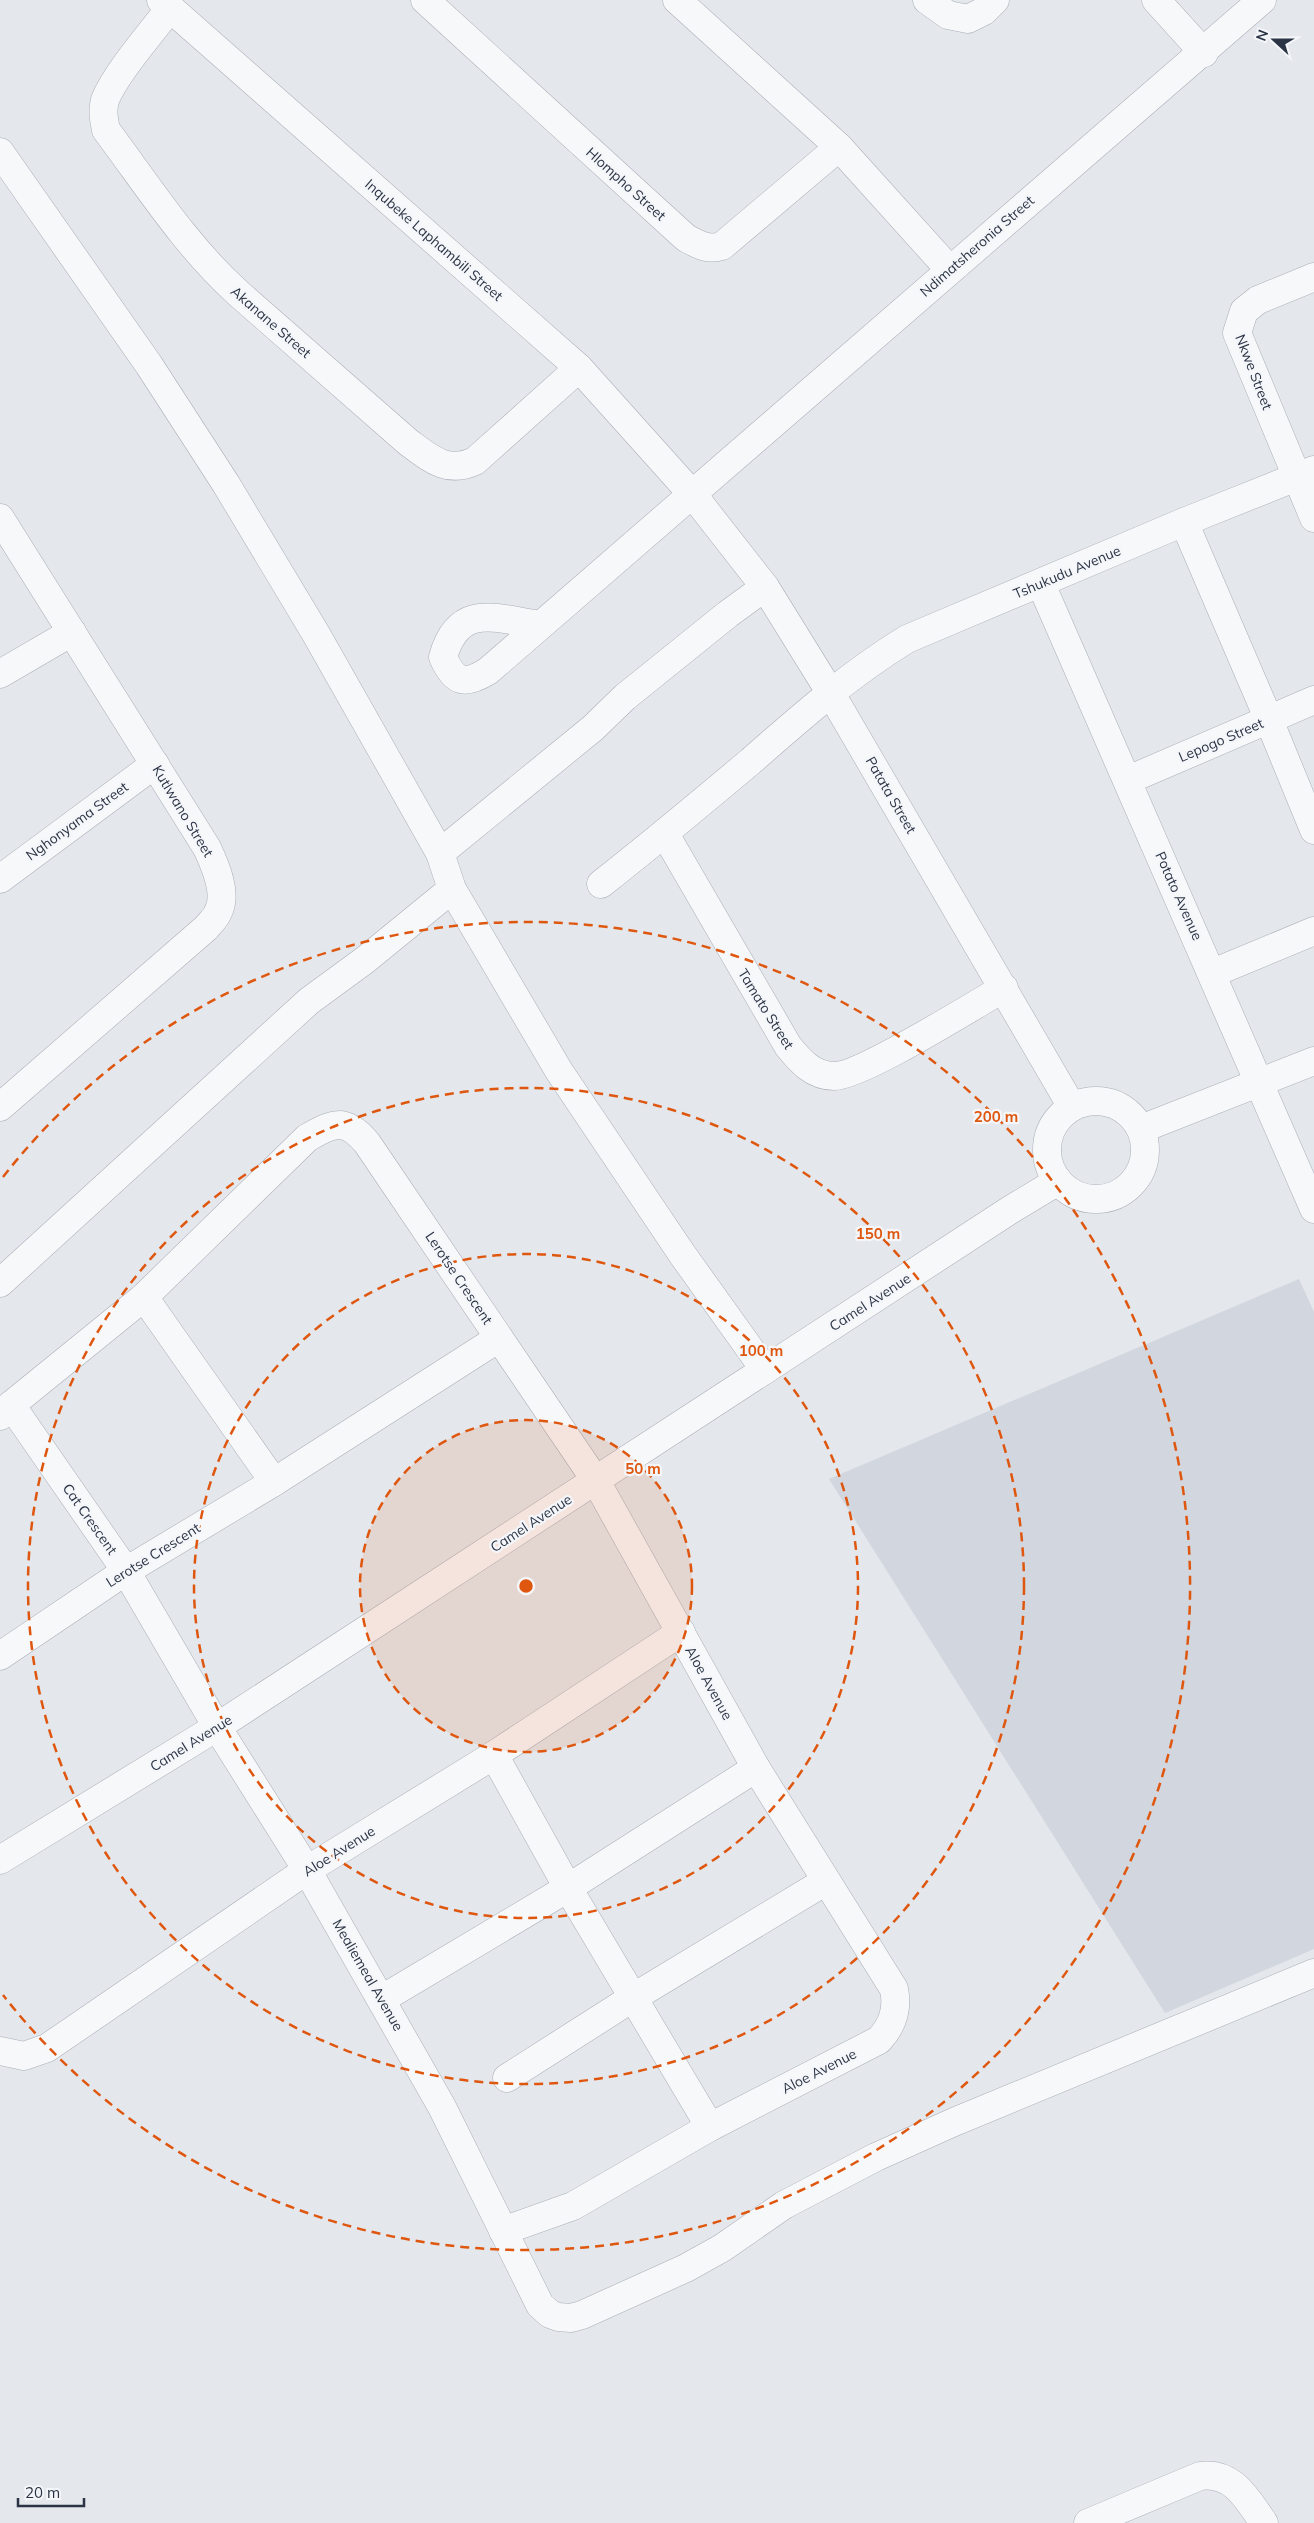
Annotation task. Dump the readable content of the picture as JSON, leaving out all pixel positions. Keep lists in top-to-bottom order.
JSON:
{
  "streets": {
    "street": [
      "Hlompho Street",
      "Inqubeke Laphambili Street",
      "Ndimatsheronia Street",
      "Akanane Street",
      "Nkwe Street",
      "Tshukudu Avenue",
      "Lepogo Street",
      "Patata Street",
      "Kutlwano Street",
      "Nghonyama Street",
      "Potato Avenue",
      "Tamato Street",
      "Lerotse Crescent",
      "Camel Avenue",
      "Cat Crescent",
      "Aloe Avenue",
      "Mealiemeal Avenue"
    ]
  },
  "crossings": [
    ["Inqubeke Laphambili Street", "Ndimatsheronia Street"],
    ["Inqubeke Laphambili Street", "Akanane Street"],
    ["Inqubeke Laphambili Street", "Patata Street"],
    ["Ndimatsheronia Street", "Patata Street"],
    ["Nkwe Street", "Tshukudu Avenue"],
    ["Tshukudu Avenue", "Patata Street"],
    ["Tshukudu Avenue", "Potato Avenue"],
    ["Lepogo Street", "Potato Avenue"],
    ["Patata Street", "Tamato Street"],
    ["Patata Street", "Camel Avenue"],
    ["Kutlwano Street", "Nghonyama Street"],
    ["Lerotse Crescent", "Cat Crescent"],
    ["Camel Avenue", "Cat Crescent"],
    ["Camel Avenue", "Mealiemeal Avenue"],
    ["Cat Crescent", "Mealiemeal Avenue"],
    ["Aloe Avenue", "Mealiemeal Avenue"]
  ],
  "scale_bar": "20 m",
  "north": "left",
  "rings": [
    "200 m",
    "150 m",
    "100 m",
    "50 m"
  ]
}
